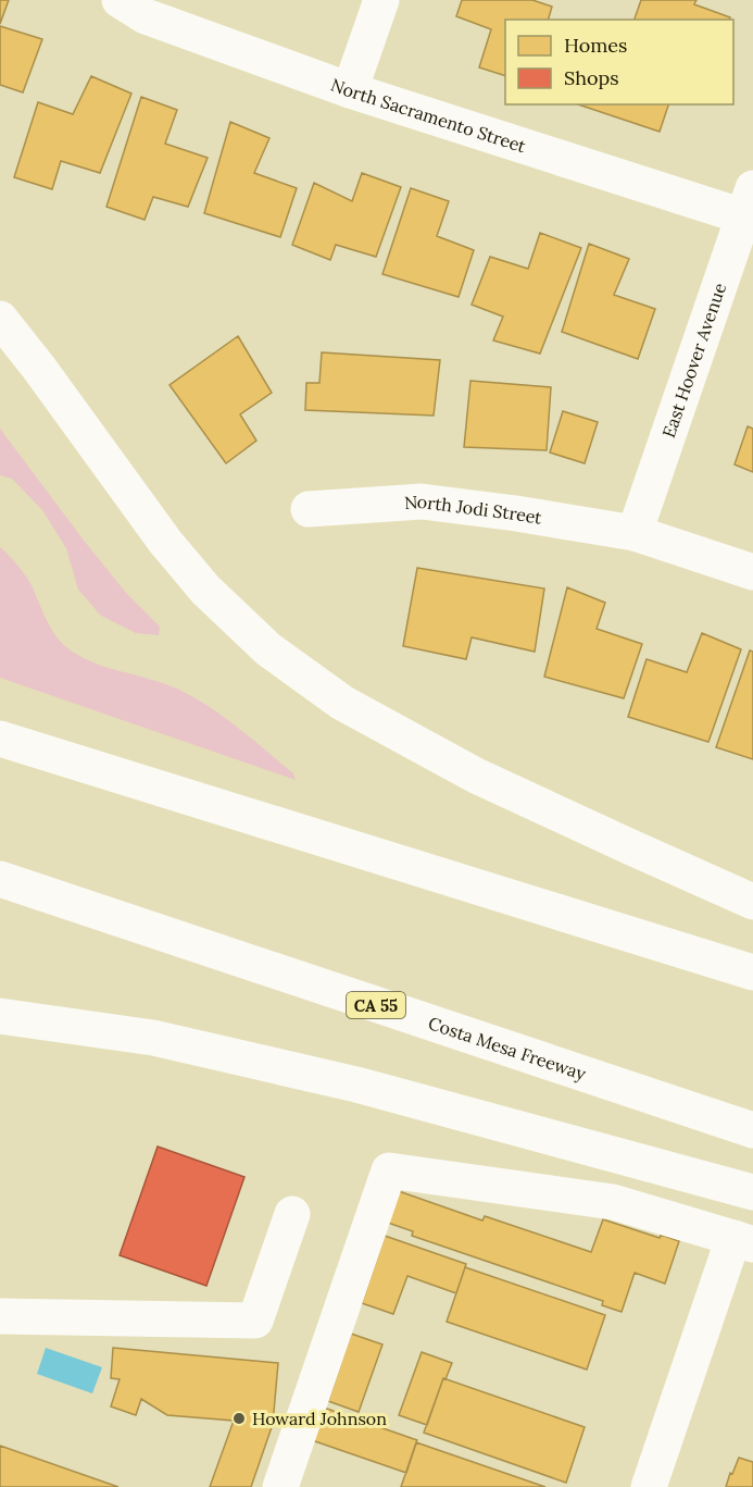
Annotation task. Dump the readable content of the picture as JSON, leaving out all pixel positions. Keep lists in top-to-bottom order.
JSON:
{
  "streets": {
    "main road": [
      "North Sacramento Street",
      "East Hoover Avenue",
      "North Jodi Street",
      "CA 55",
      "Costa Mesa Freeway"
    ]
  },
  "crossings": [
    ["North Sacramento Street", "East Hoover Avenue"],
    ["East Hoover Avenue", "North Jodi Street"]
  ],
  "places": ["Howard Johnson"],
  "legend": ["Homes", "Shops"]
}
